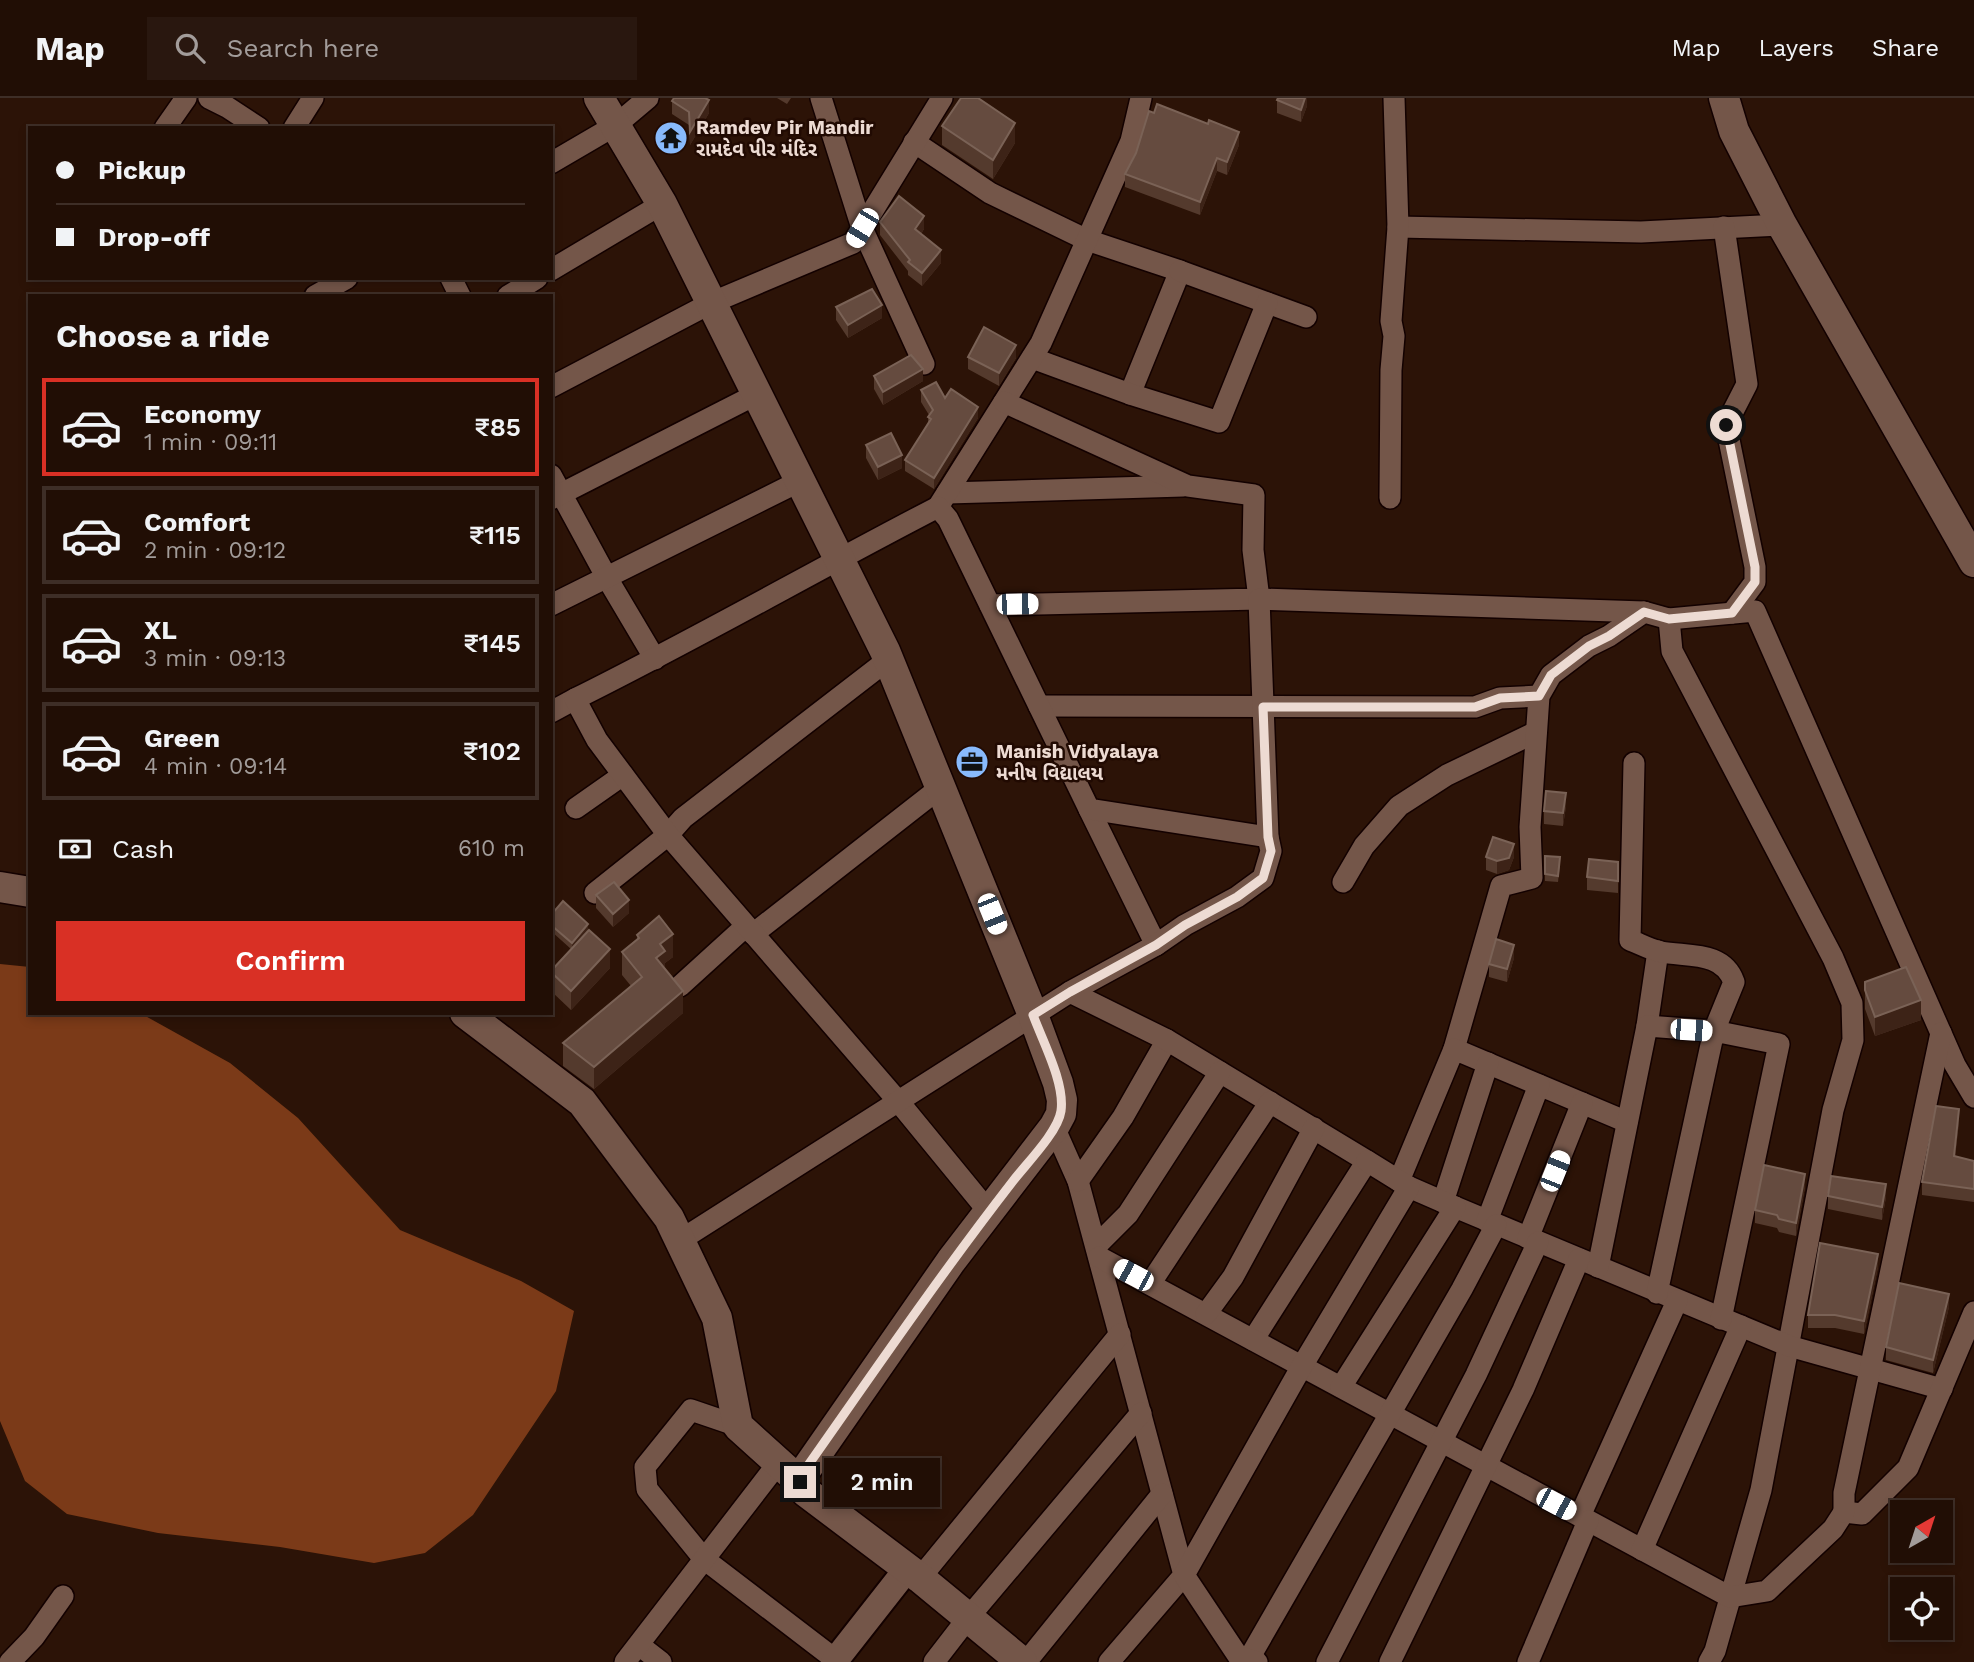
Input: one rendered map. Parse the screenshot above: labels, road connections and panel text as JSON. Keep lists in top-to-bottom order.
{
  "places": {
    "temple": ["Ramdev Pir Mandir રામદેવ પીર મંદિર"],
    "office": ["Manish Vidyalaya મનીષ વિદ્યાલય"]
  },
  "north": "top right",
  "page": {
    "header": "Map",
    "search": "Search here",
    "nav": ["Map", "Layers", "Share"],
    "banner": ["Pickup", "Drop-off"],
    "heading": "Choose a ride",
    "list": [
      {
        "name": "Economy",
        "note": "1 min · 09:11",
        "value": "₹85"
      },
      {
        "name": "Comfort",
        "note": "2 min · 09:12",
        "value": "₹115"
      },
      {
        "name": "XL",
        "note": "3 min · 09:13",
        "value": "₹145"
      },
      {
        "name": "Green",
        "note": "4 min · 09:14",
        "value": "₹102"
      }
    ],
    "pay": ["Cash", "610 m"],
    "buttons": "Confirm",
    "bubble": "2 min"
  }
}
